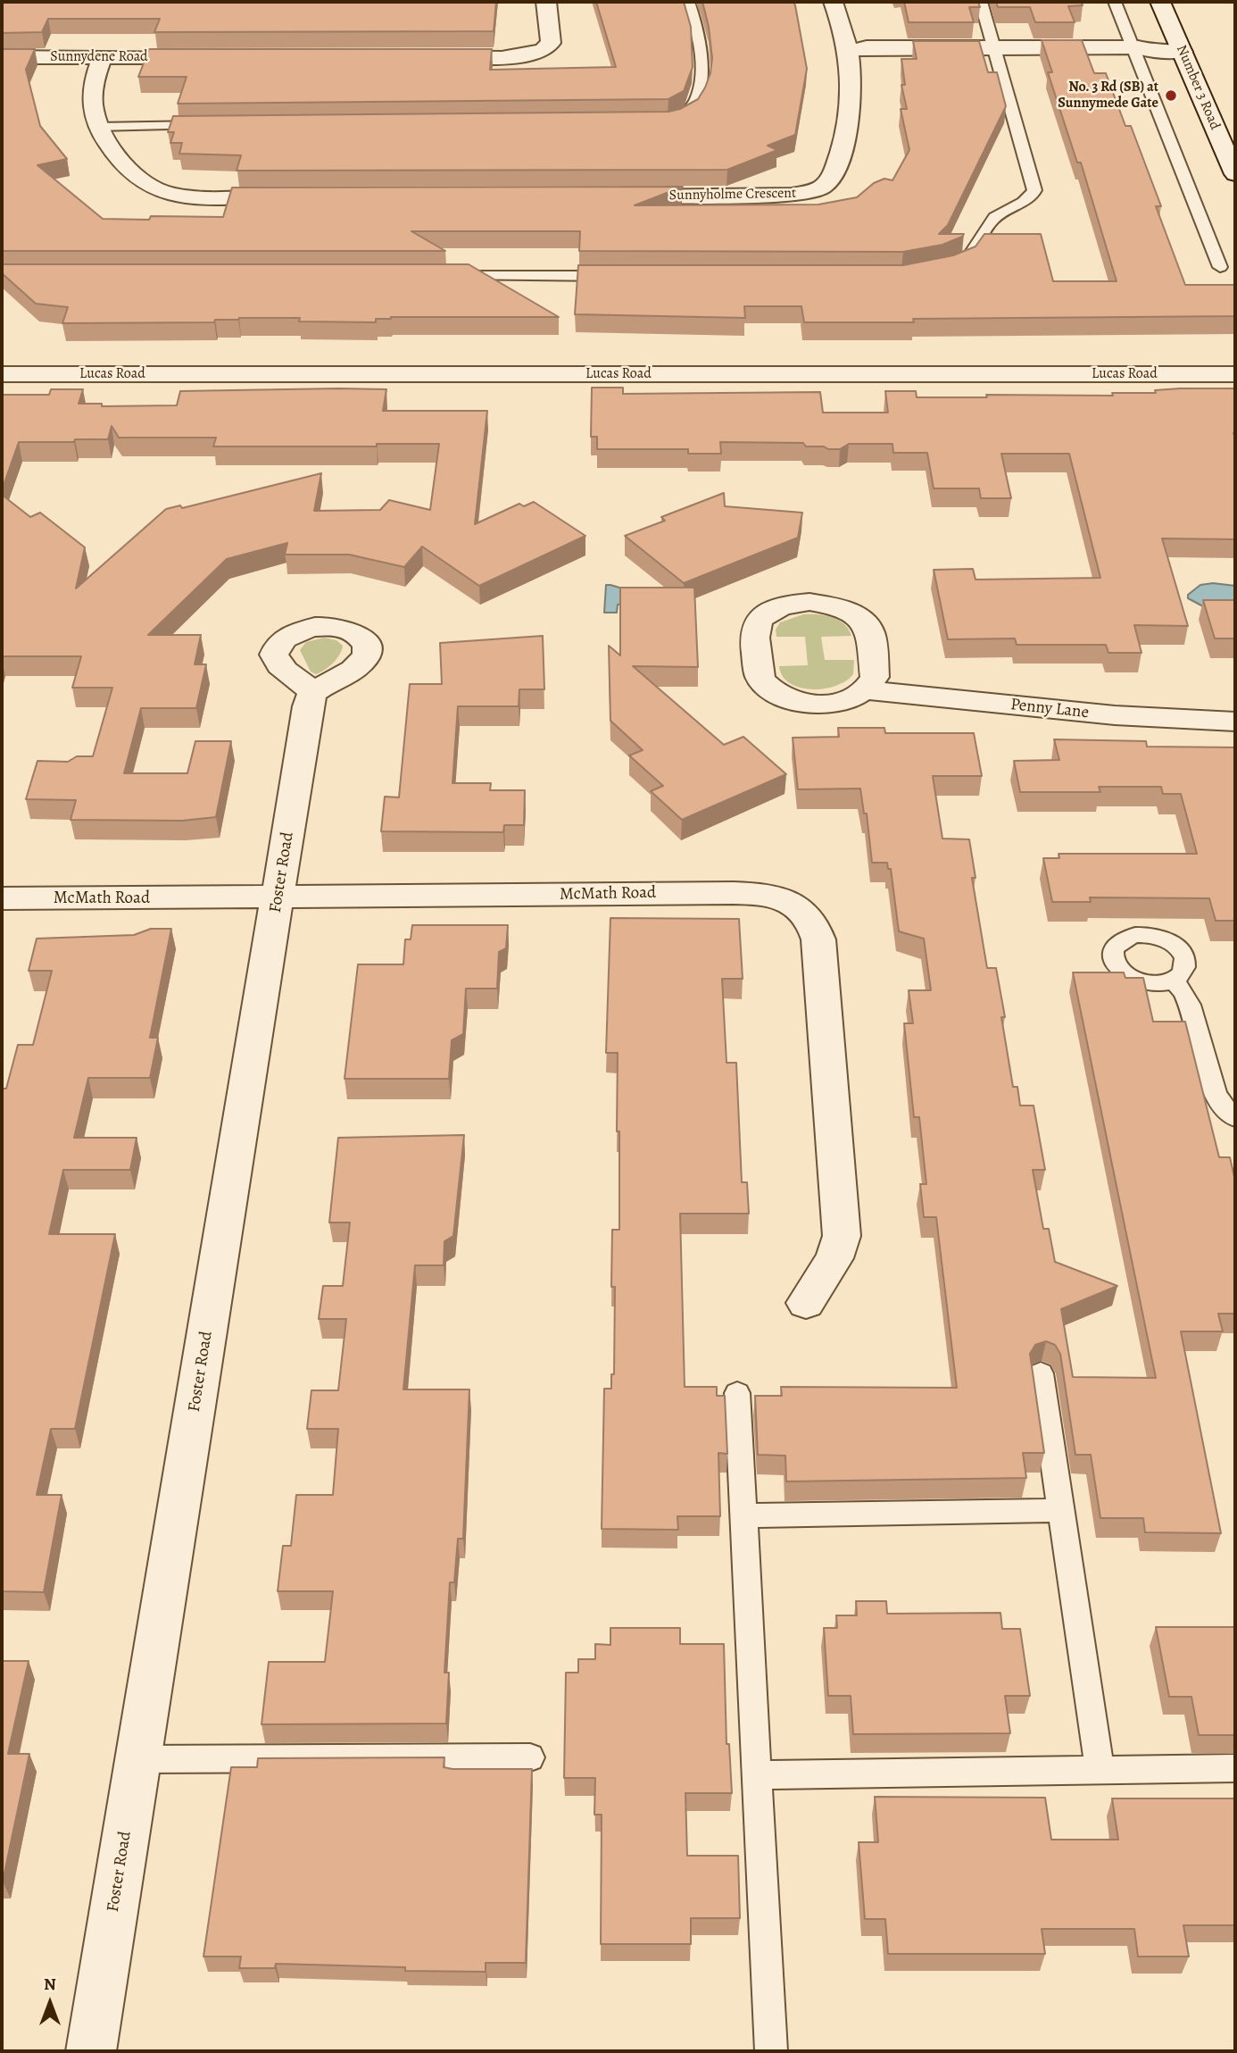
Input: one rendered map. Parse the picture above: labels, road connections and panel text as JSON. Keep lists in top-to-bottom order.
{
  "streets": {
    "street": [
      "Sunnydene Road",
      "Number 3 Road",
      "Sunnyholme Crescent",
      "Lucas Road",
      "Penny Lane",
      "Foster Road",
      "McMath Road"
    ]
  },
  "crossings": [
    ["Foster Road", "McMath Road"]
  ],
  "places": ["No. 3 Rd (SB) at Sunnymede Gate"],
  "north": "top"
}
